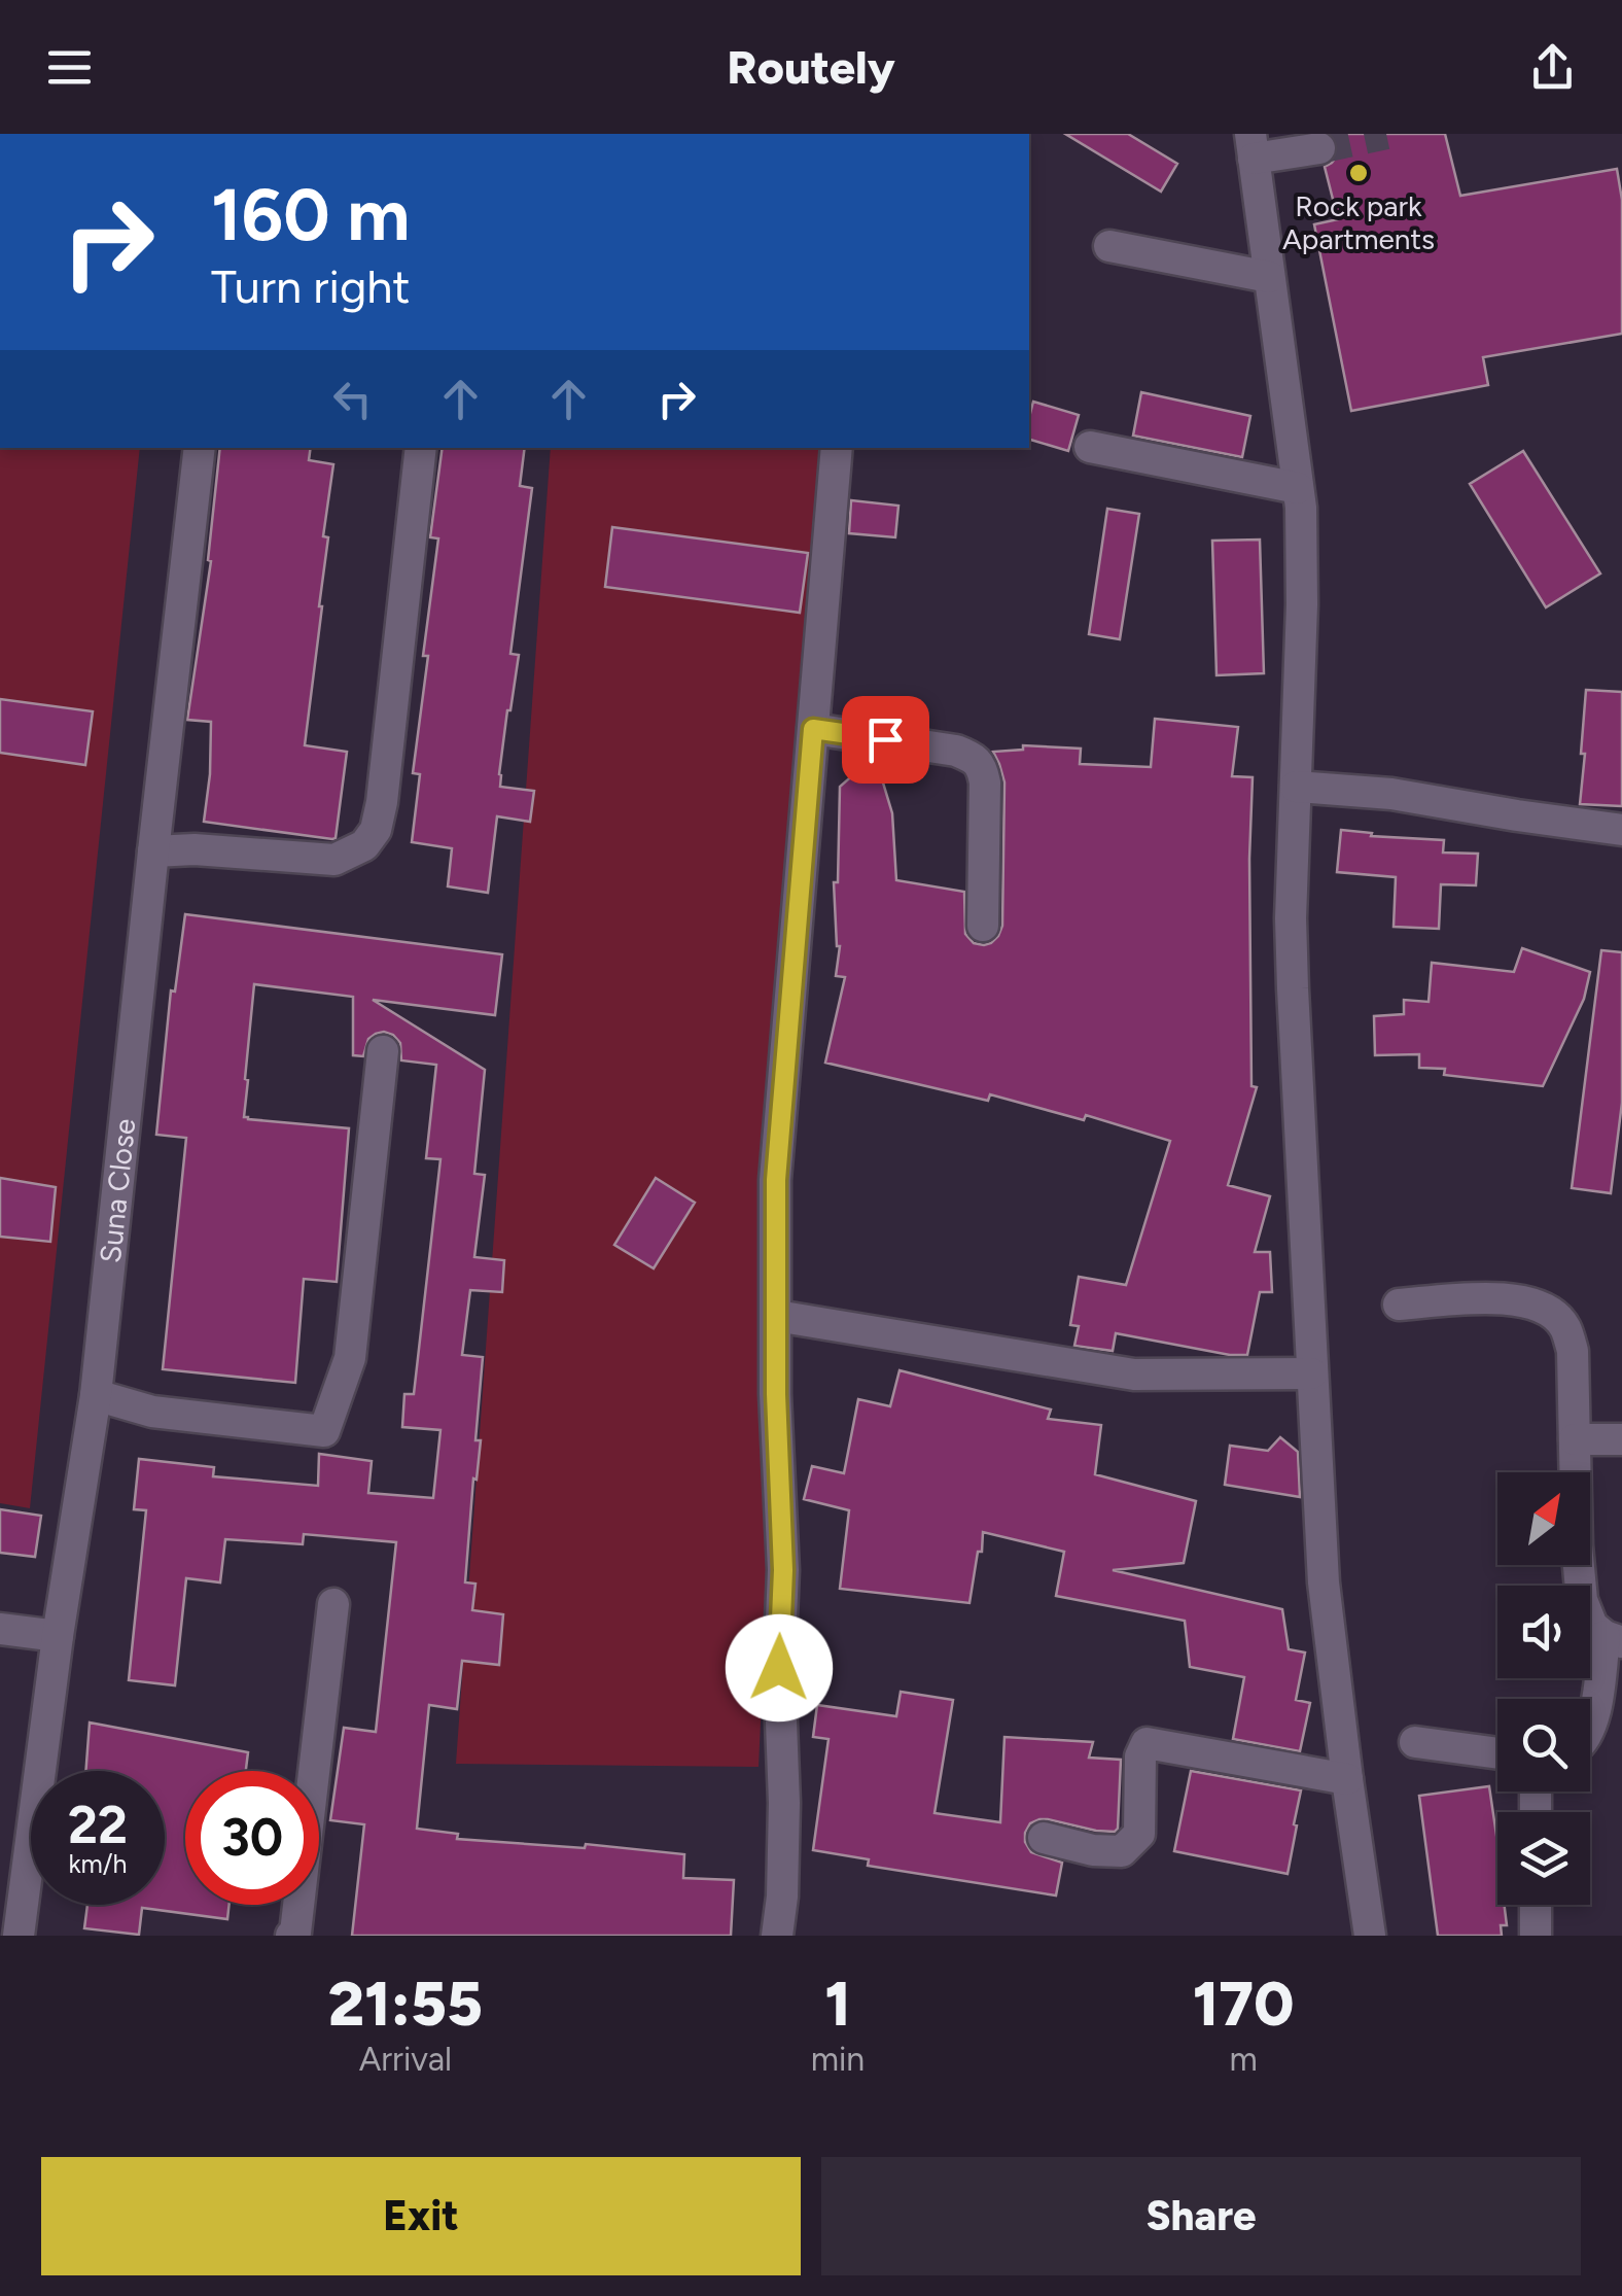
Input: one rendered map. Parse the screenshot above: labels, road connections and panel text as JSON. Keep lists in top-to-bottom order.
{
  "streets": {
    "street": ["Suna Close"]
  },
  "places": ["Rock park Apartments"],
  "north": "top right",
  "page": {
    "header": "Routely",
    "turn": ["160 m", "Turn right"],
    "speed": "22 km/h",
    "limit": "30",
    "eta": [
      "21:55",
      "Arrival",
      "1",
      "min",
      "170",
      "m"
    ],
    "buttons": ["Exit", "Share"]
  }
}
